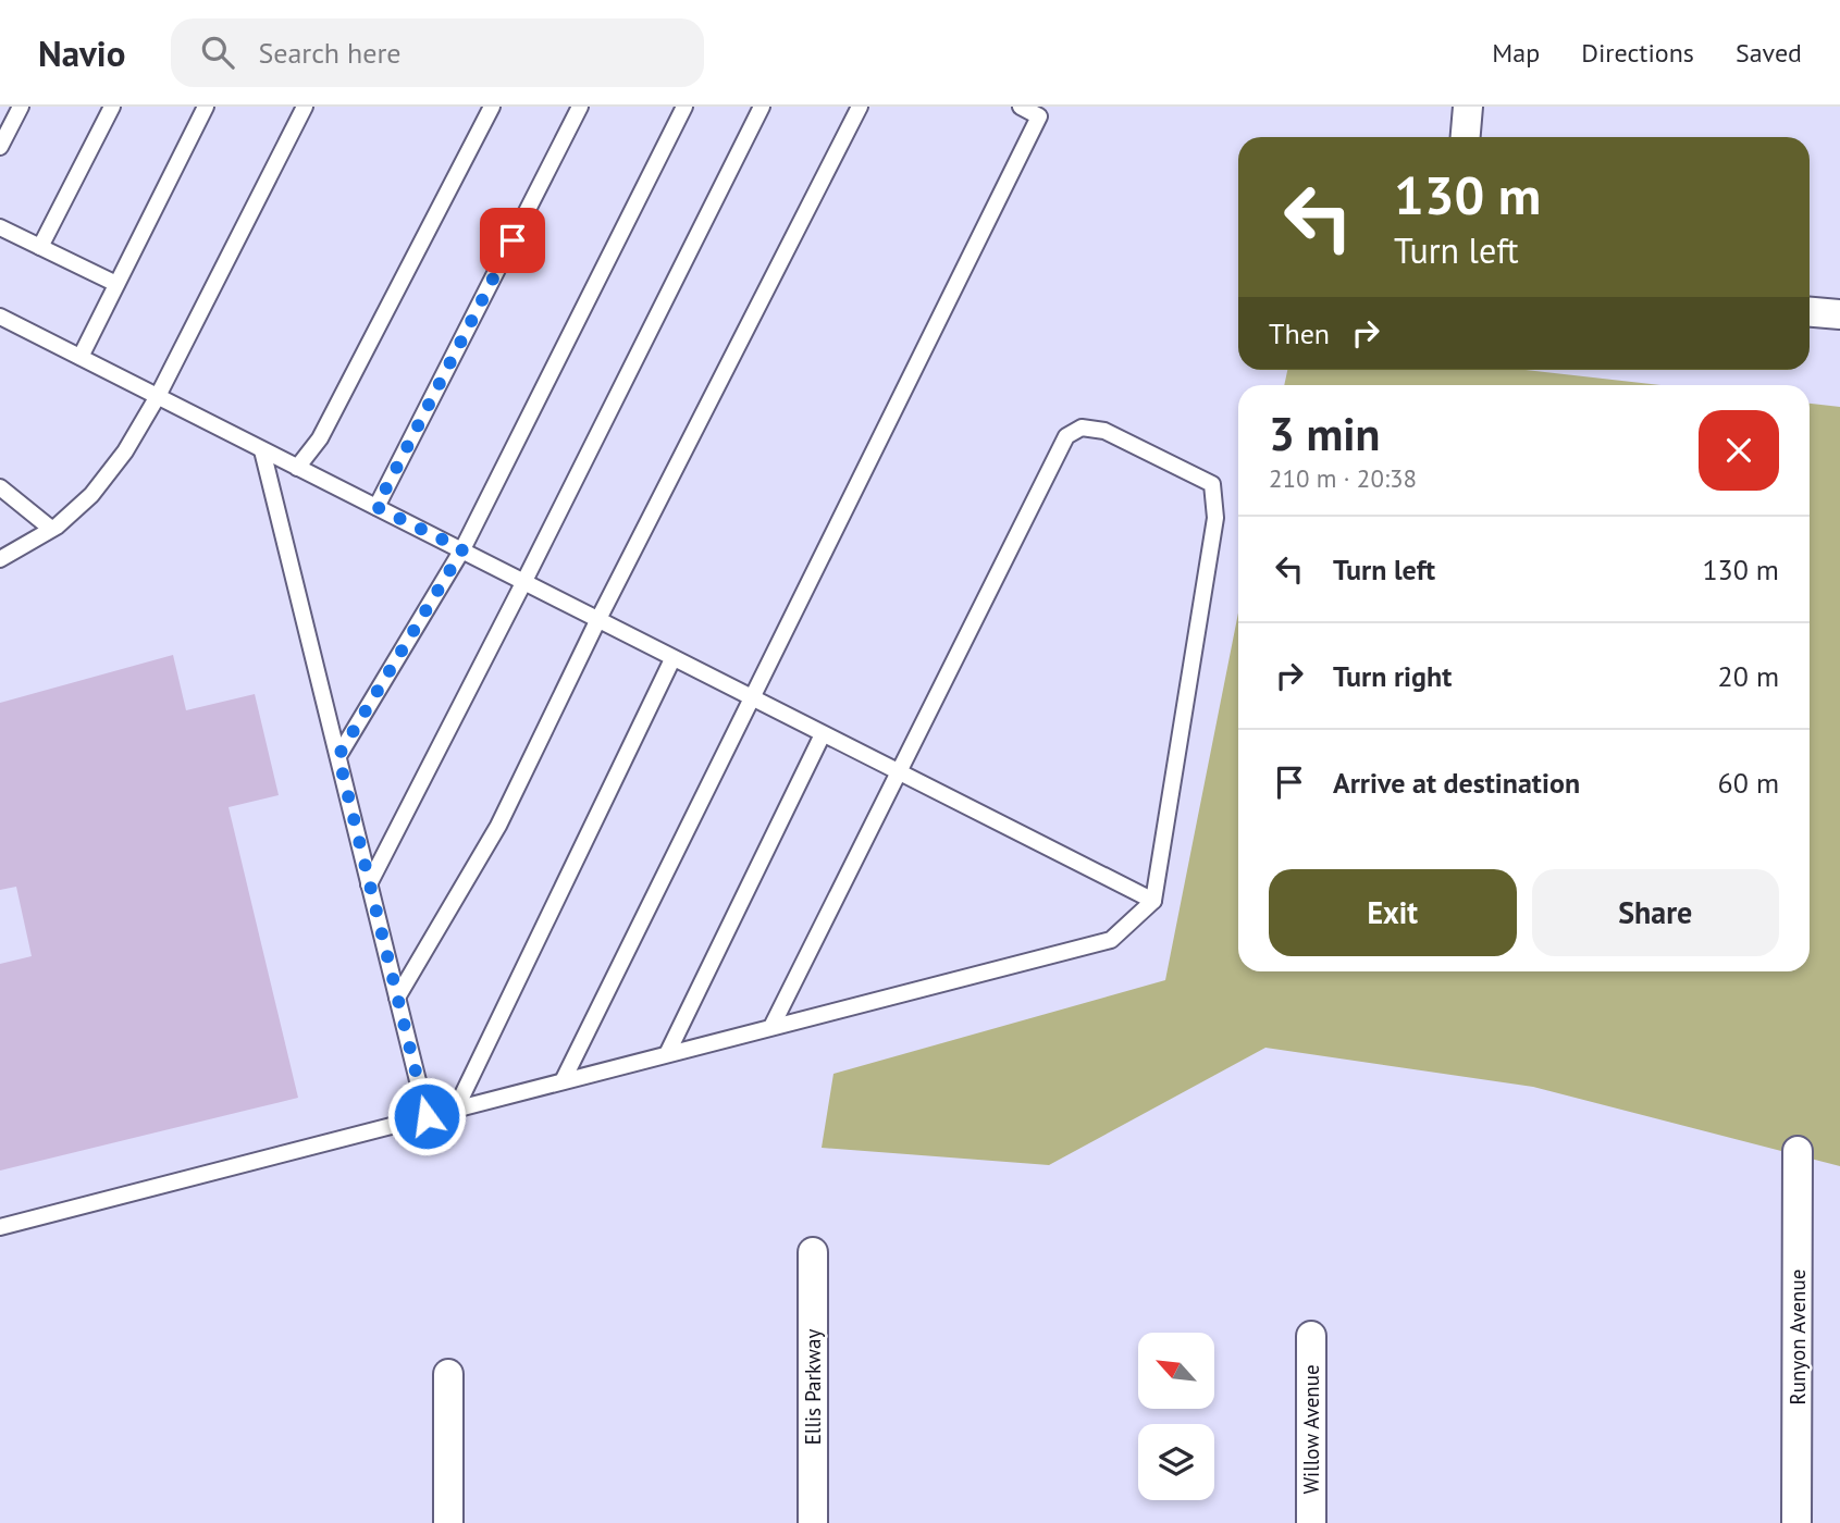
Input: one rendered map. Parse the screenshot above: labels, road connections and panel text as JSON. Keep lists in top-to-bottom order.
{
  "streets": {
    "street": ["Runyon Avenue", "Ellis Parkway", "Willow Avenue"]
  },
  "north": "top left",
  "page": {
    "header": "Navio",
    "search": "Search here",
    "nav": ["Map", "Directions", "Saved"],
    "turn": ["130 m", "Turn left"],
    "then": "Then",
    "heading": ["3 min", "210 m · 20:38"],
    "list": [
      {
        "name": "Turn left",
        "value": "130 m"
      },
      {
        "name": "Turn right",
        "value": "20 m"
      },
      {
        "name": "Arrive at destination",
        "value": "60 m"
      }
    ],
    "buttons": ["Exit", "Share"]
  }
}
